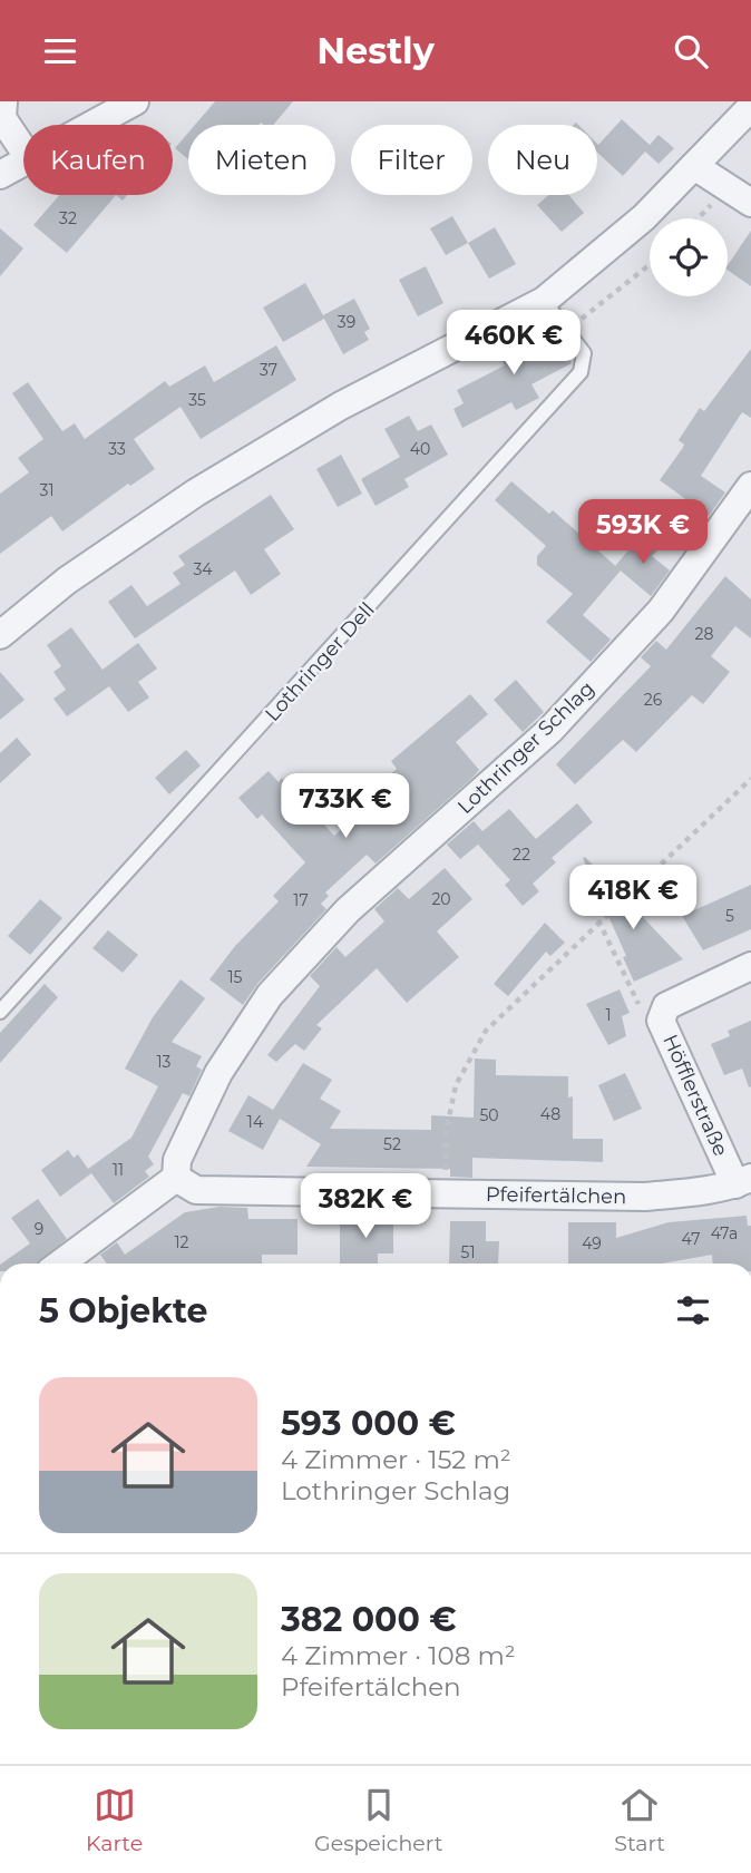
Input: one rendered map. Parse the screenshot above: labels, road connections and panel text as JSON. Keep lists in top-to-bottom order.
{
  "streets": {
    "street": ["Lothringer Schlag", "Höfflerstraße", "Pfeifertälchen"],
    "lane": ["Lothringer Dell"]
  },
  "crossings": [
    ["Lothringer Schlag", "Pfeifertälchen"],
    ["Höfflerstraße", "Pfeifertälchen"]
  ],
  "house_numbers": [
    "32",
    "39",
    "37",
    "35",
    "33",
    "40",
    "31",
    "34",
    "28",
    "26",
    "22",
    "20",
    "17",
    "5",
    "15",
    "1",
    "13",
    "48",
    "50",
    "14",
    "52",
    "11",
    "9",
    "47a",
    "47",
    "12",
    "49",
    "51"
  ],
  "page": {
    "header": "Nestly",
    "chip": [
      "Kaufen",
      "Mieten",
      "Filter",
      "Neu"
    ],
    "price": [
      "460K €",
      "593K €",
      "733K €",
      "418K €",
      "382K €"
    ],
    "heading": "5 Objekte",
    "list": [
      {
        "name": "593 000 €",
        "note": "4 Zimmer · 152 m² · Lothringer Schlag"
      },
      {
        "name": "382 000 €",
        "note": "4 Zimmer · 108 m² · Pfeifertälchen"
      }
    ],
    "tabs": ["Karte", "Gespeichert", "Start"]
  }
}
